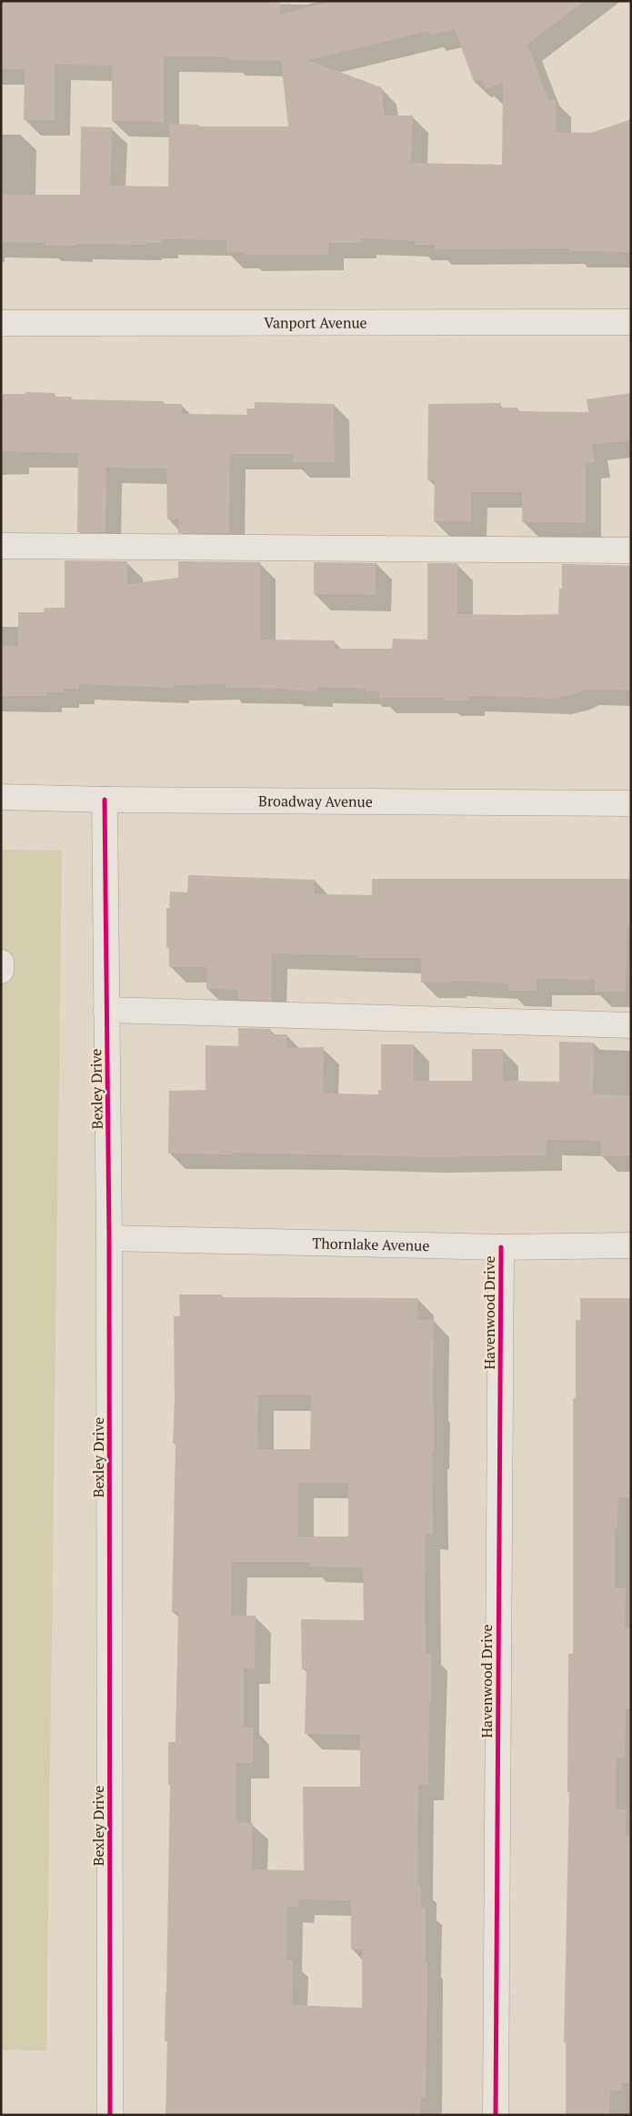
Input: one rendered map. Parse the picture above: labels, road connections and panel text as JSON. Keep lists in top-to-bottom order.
{
  "streets": {
    "street": [
      "Vanport Avenue",
      "Broadway Avenue",
      "Bexley Drive",
      "Thornlake Avenue",
      "Havenwood Drive"
    ]
  },
  "crossings": [
    ["Broadway Avenue", "Bexley Drive"],
    ["Bexley Drive", "Thornlake Avenue"],
    ["Thornlake Avenue", "Havenwood Drive"]
  ]
}
